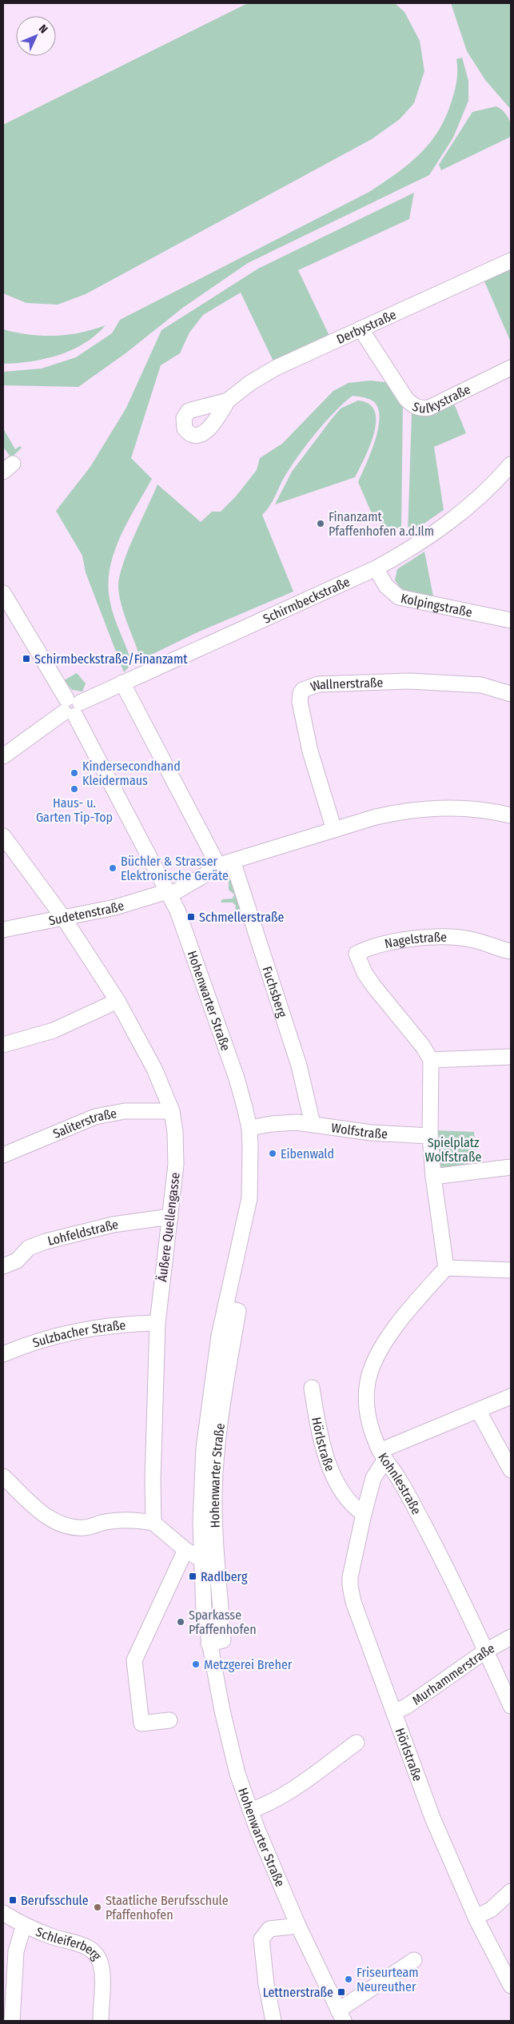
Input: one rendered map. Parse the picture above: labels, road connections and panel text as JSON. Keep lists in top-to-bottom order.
{
  "streets": {
    "street": [
      "Derbystraße",
      "Sulkystraße",
      "Schirmbeckstraße",
      "Kolpingstraße",
      "Wallnerstraße",
      "Sudetenstraße",
      "Nagelstraße",
      "Fuchsberg",
      "Hohenwarter Straße",
      "Saliterstraße",
      "Wolfstraße",
      "Äußere Quellengasse",
      "Lohfeldstraße",
      "Sulzbacher Straße",
      "Hörlstraße",
      "Kohnlestraße",
      "Murhammerstraße",
      "Schleiferberg"
    ]
  },
  "crossings": [
    ["Derbystraße", "Sulkystraße"],
    ["Schirmbeckstraße", "Kolpingstraße"],
    ["Schirmbeckstraße", "Hohenwarter Straße"],
    ["Sudetenstraße", "Hohenwarter Straße"],
    ["Sudetenstraße", "Äußere Quellengasse"],
    ["Fuchsberg", "Wolfstraße"],
    ["Hohenwarter Straße", "Wolfstraße"],
    ["Saliterstraße", "Äußere Quellengasse"],
    ["Äußere Quellengasse", "Lohfeldstraße"],
    ["Äußere Quellengasse", "Sulzbacher Straße"],
    ["Hörlstraße", "Kohnlestraße"],
    ["Hörlstraße", "Murhammerstraße"],
    ["Kohnlestraße", "Murhammerstraße"]
  ],
  "parks": ["Spielplatz Wolfstraße"],
  "places": {
    "other": [
      "Finanzamt Pfaffenhofen a.d.Ilm",
      "Kindersecondhand Kleidermaus",
      "Haus- u. Garten Tip-Top",
      "Büchler & Strasser Elektronische Geräte",
      "Eibenwald",
      "Sparkasse Pfaffenhofen",
      "Metzgerei Breher",
      "Staatliche Berufsschule Pfaffenhofen",
      "Friseurteam Neureuther"
    ],
    "transit": [
      "Schirmbeckstraße/Finanzamt",
      "Schmellerstraße",
      "Radlberg",
      "Berufsschule",
      "Lettnerstraße"
    ]
  },
  "north": "top right"
}
